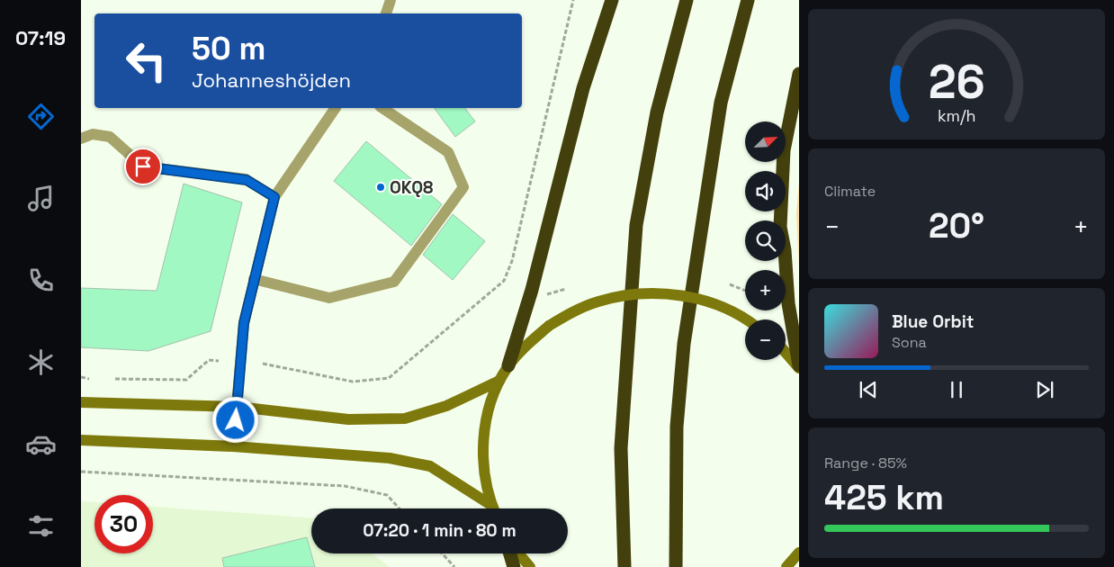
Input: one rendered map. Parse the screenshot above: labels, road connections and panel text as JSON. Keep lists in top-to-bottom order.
{
  "places": ["OKQ8"],
  "north": "top right",
  "page": {
    "tabs": "07:19",
    "turn": ["50 m", "Johanneshöjden"],
    "map_buttons": ["+", "−"],
    "tile": [
      "Climate",
      ["Range · 85%", "425 km"]
    ],
    "heat": ["−", "20°", "+"],
    "song": ["Blue Orbit", "Sona"],
    "limit": "30",
    "trip": "07:20 · 1 min · 80 m",
    "gauge": ["26", "km/h"]
  }
}
